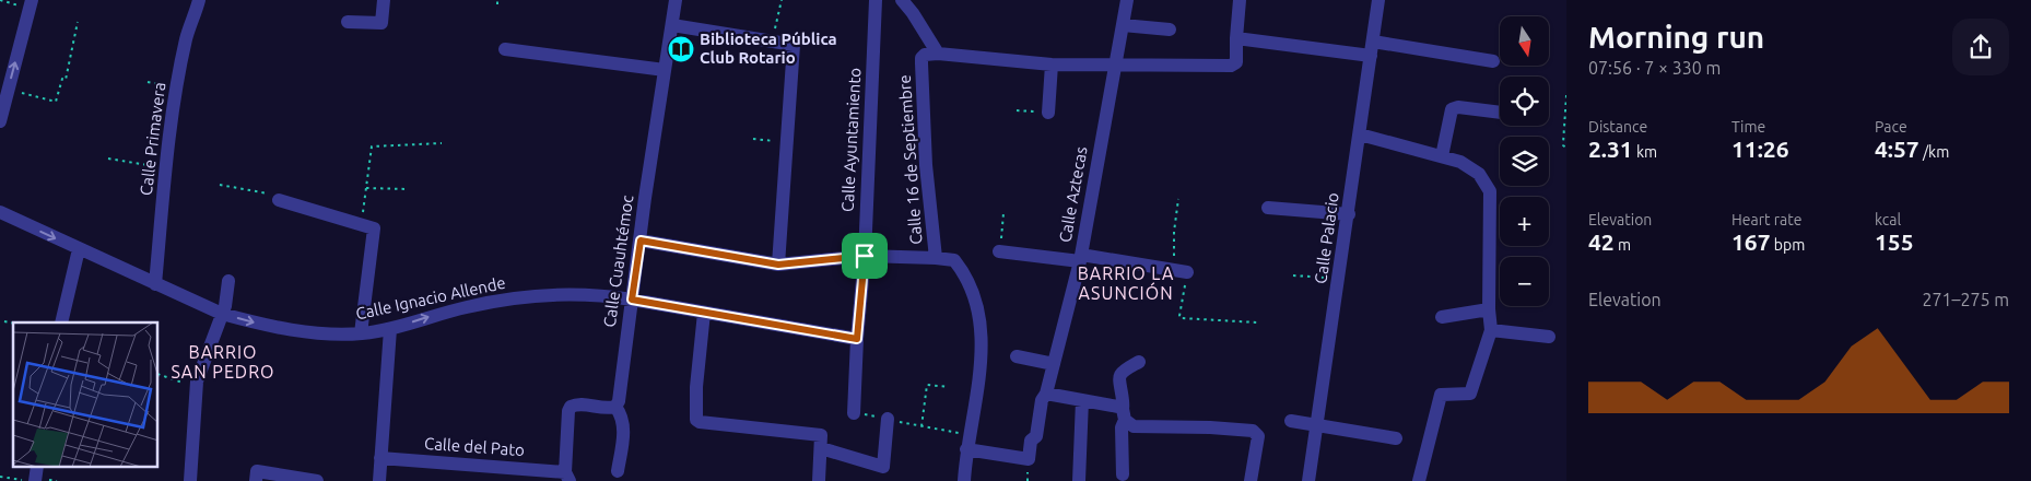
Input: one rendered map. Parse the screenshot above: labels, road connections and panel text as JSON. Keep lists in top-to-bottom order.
{
  "streets": {
    "street": [
      "Calle Primavera",
      "Calle Ayuntamiento",
      "Calle 16 de Septiembre",
      "Calle Aztecas",
      "Calle Palacio",
      "Calle Cuauhtémoc",
      "Calle Ignacio Allende",
      "Calle del Pato"
    ]
  },
  "crossings": [
    ["Calle Primavera", "Calle Ignacio Allende"],
    ["Calle Ayuntamiento", "Calle Ignacio Allende"],
    ["Calle 16 de Septiembre", "Calle Aztecas"],
    ["Calle Cuauhtémoc", "Calle Ignacio Allende"]
  ],
  "one_way": ["Calle Ignacio Allende"],
  "districts": ["BARRIO LA ASUNCIÓN", "BARRIO SAN PEDRO"],
  "places": {
    "library": ["Biblioteca Pública Club Rotario"]
  },
  "north": "bottom",
  "page": {
    "heading": ["Morning run", "07:56 · 7 × 330 m"],
    "map_buttons": ["+", "−"],
    "stats": [
      ["Distance", "2.31 km"],
      ["Time", "11:26"],
      ["Pace", "4:57 /km"],
      ["Elevation", "42 m"],
      ["Heart rate", "167 bpm"],
      ["kcal", "155"]
    ],
    "chart": ["Elevation", "271–275 m"]
  }
}
